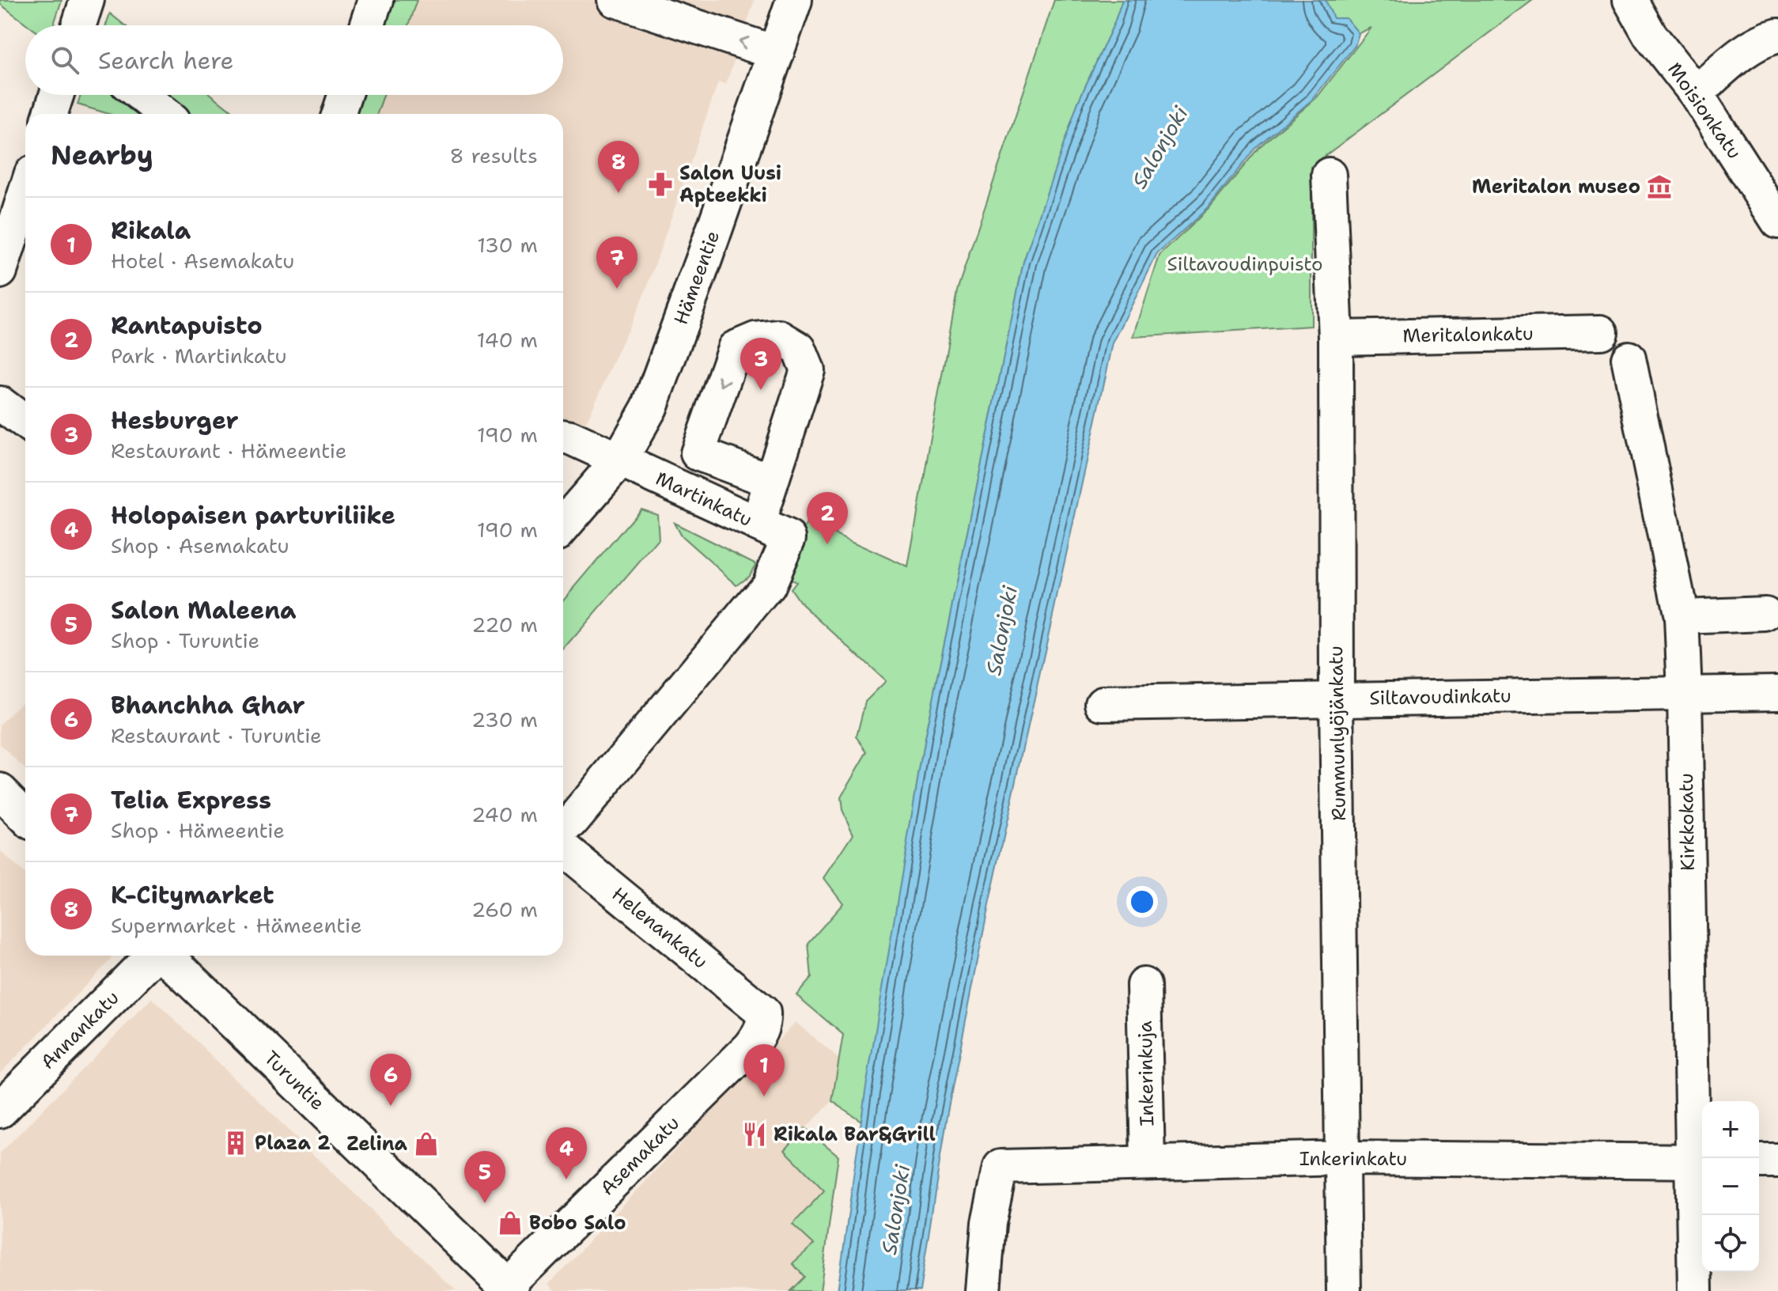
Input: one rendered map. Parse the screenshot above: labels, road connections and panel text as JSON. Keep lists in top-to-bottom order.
{
  "streets": {
    "main road": ["Hämeentie", "Annankatu", "Turuntie"],
    "street": [
      "Moisionkatu",
      "Meritalonkatu",
      "Martinkatu",
      "Siltavoudinkatu",
      "Rummunlyöjänkatu",
      "Kirkkokatu",
      "Helenankatu",
      "Inkerinkuja",
      "Asemakatu",
      "Inkerinkatu"
    ]
  },
  "crossings": [
    ["Hämeentie", "Martinkatu"],
    ["Meritalonkatu", "Rummunlyöjänkatu"],
    ["Siltavoudinkatu", "Rummunlyöjänkatu"],
    ["Siltavoudinkatu", "Kirkkokatu"],
    ["Rummunlyöjänkatu", "Inkerinkatu"],
    ["Kirkkokatu", "Inkerinkatu"],
    ["Helenankatu", "Asemakatu"],
    ["Inkerinkuja", "Inkerinkatu"],
    ["Turuntie", "Asemakatu"]
  ],
  "water": ["Salonjoki"],
  "parks": ["Siltavoudinpuisto"],
  "places": {
    "pharmacy": ["Salon Uusi Apteekki"],
    "museum": ["Meritalon museo"],
    "restaurant": ["Rikala Bar&Grill"],
    "building": ["Plaza 2"],
    "shop": ["Zelina", "Bobo Salo"]
  },
  "page": {
    "search": "Search here",
    "heading": ["Nearby", "8 results"],
    "pins": [
      "8",
      "7",
      "3",
      "2",
      "1",
      "6",
      "4",
      "5"
    ],
    "list": [
      {
        "mark": "1",
        "name": "Rikala",
        "note": "Hotel · Asemakatu",
        "value": "130 m"
      },
      {
        "mark": "2",
        "name": "Rantapuisto",
        "note": "Park · Martinkatu",
        "value": "140 m"
      },
      {
        "mark": "3",
        "name": "Hesburger",
        "note": "Restaurant · Hämeentie",
        "value": "190 m"
      },
      {
        "mark": "4",
        "name": "Holopaisen parturiliike",
        "note": "Shop · Asemakatu",
        "value": "190 m"
      },
      {
        "mark": "5",
        "name": "Salon Maleena",
        "note": "Shop · Turuntie",
        "value": "220 m"
      },
      {
        "mark": "6",
        "name": "Bhanchha Ghar",
        "note": "Restaurant · Turuntie",
        "value": "230 m"
      },
      {
        "mark": "7",
        "name": "Telia Express",
        "note": "Shop · Hämeentie",
        "value": "240 m"
      },
      {
        "mark": "8",
        "name": "K-Citymarket",
        "note": "Supermarket · Hämeentie",
        "value": "260 m"
      }
    ],
    "map_buttons": ["+", "−"]
  }
}
